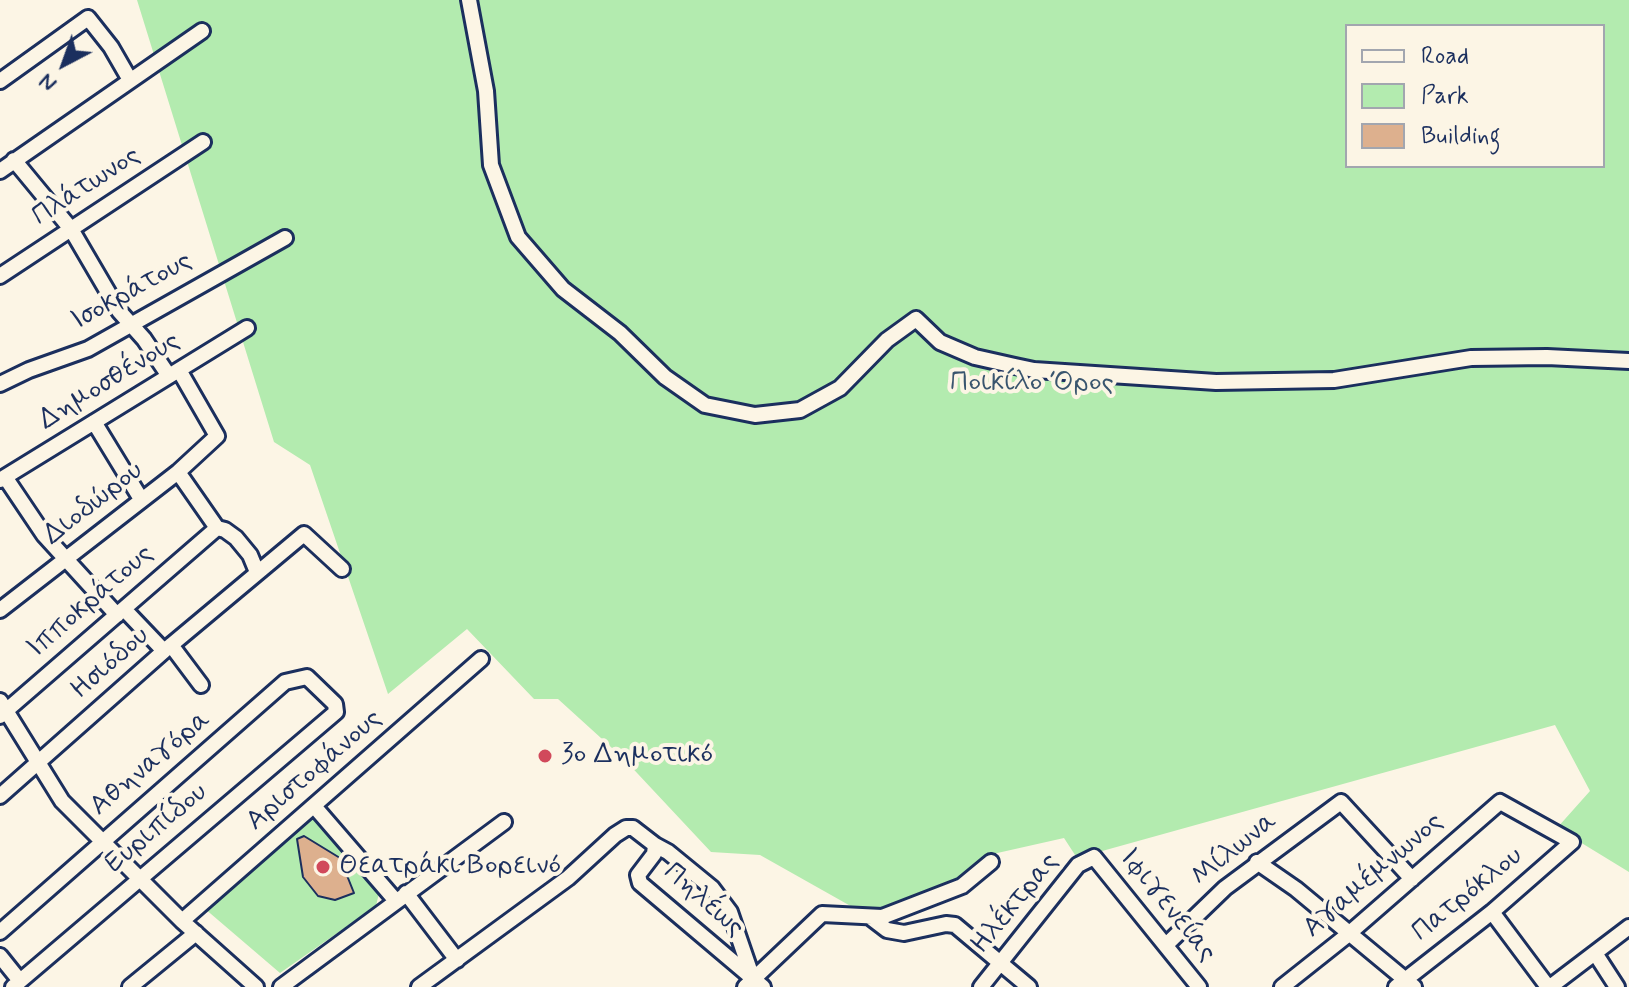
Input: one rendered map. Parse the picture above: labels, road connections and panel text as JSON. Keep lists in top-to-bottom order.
{
  "streets": {
    "street": [
      "Πλάτωνος",
      "Ισοκράτους",
      "Δημοσθένους",
      "Διοδώρου",
      "Ιπποκράτους",
      "Ησιόδου",
      "Αθηναγόρα",
      "Αριστοφάνους",
      "Ευριπίδου",
      "Μίλωνα",
      "Αγαμέμνωνος",
      "Πατρόκλου",
      "Πηλέως",
      "Ηλέκτρας",
      "Ιφιγενείας"
    ]
  },
  "crossings": [
    ["Δημοσθένους", "Διοδώρου"],
    ["Αθηναγόρα", "Ευριπίδου"],
    ["Μίλωνα", "Αγαμέμνωνος"],
    ["Μίλωνα", "Ιφιγενείας"],
    ["Αγαμέμνωνος", "Πατρόκλου"],
    ["Ηλέκτρας", "Ιφιγενείας"]
  ],
  "parks": ["Ποικίλο Όρος"],
  "places": ["3ο Δημοτικό", "Θεατράκι Βορεινό"],
  "legend": ["Road", "Park", "Building"],
  "north": "bottom left"
}
